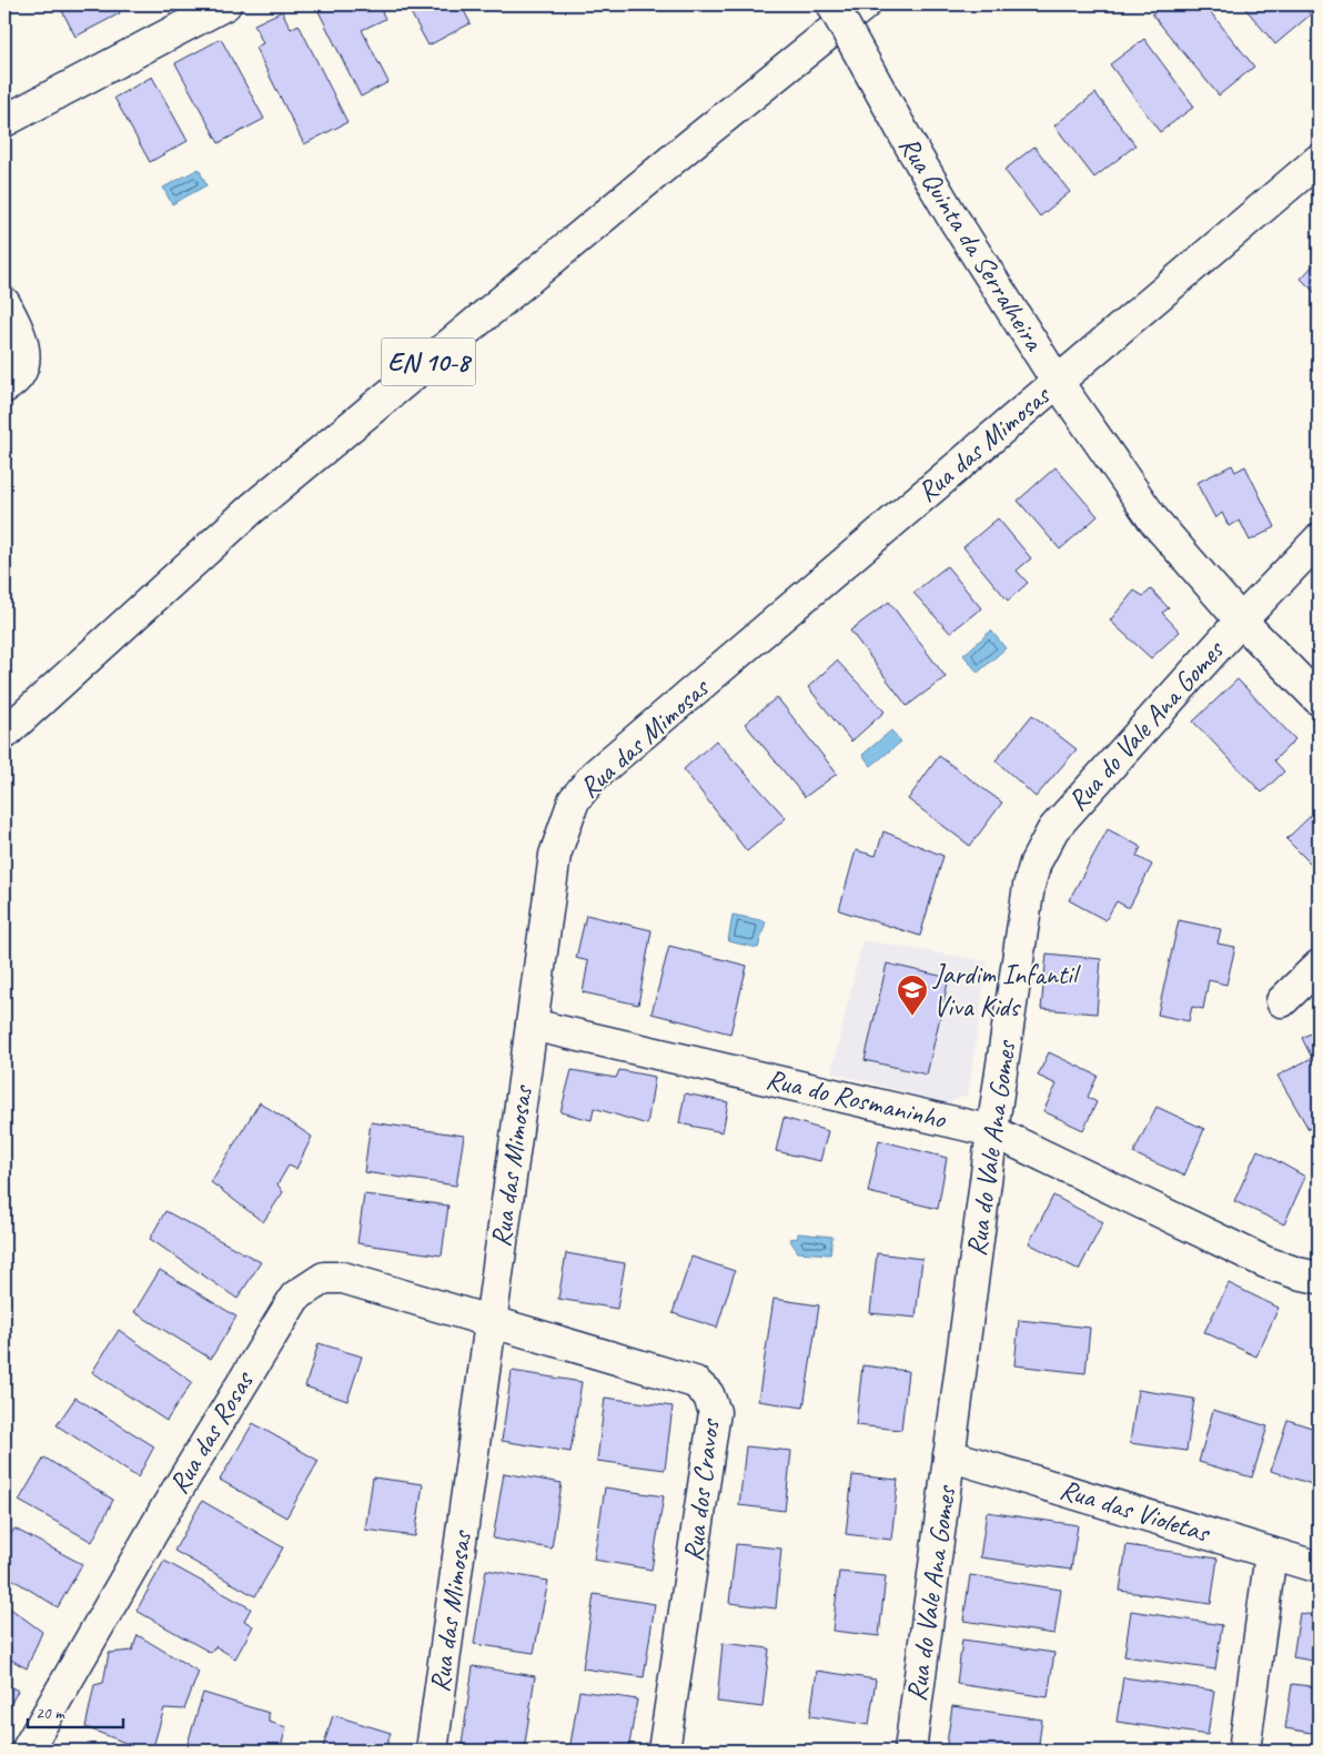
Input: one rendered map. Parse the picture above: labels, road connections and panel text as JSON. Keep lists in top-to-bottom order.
{
  "streets": {
    "main road": [
      "Rua Quinta da Serralheira",
      "EN 10-8",
      "Rua das Mimosas",
      "Rua do Vale Ana Gomes",
      "Rua do Rosmaninho",
      "Rua das Rosas",
      "Rua dos Cravos",
      "Rua das Violetas"
    ]
  },
  "crossings": [
    ["Rua Quinta da Serralheira", "Rua das Mimosas"],
    ["Rua Quinta da Serralheira", "Rua do Vale Ana Gomes"],
    ["Rua das Mimosas", "Rua do Rosmaninho"],
    ["Rua das Mimosas", "Rua das Rosas"],
    ["Rua das Mimosas", "Rua dos Cravos"],
    ["Rua do Vale Ana Gomes", "Rua do Rosmaninho"],
    ["Rua do Vale Ana Gomes", "Rua das Violetas"],
    ["Rua das Rosas", "Rua dos Cravos"]
  ],
  "places": {
    "school or university": ["Jardim Infantil Viva Kids"]
  },
  "scale_bar": "20 m"
}
